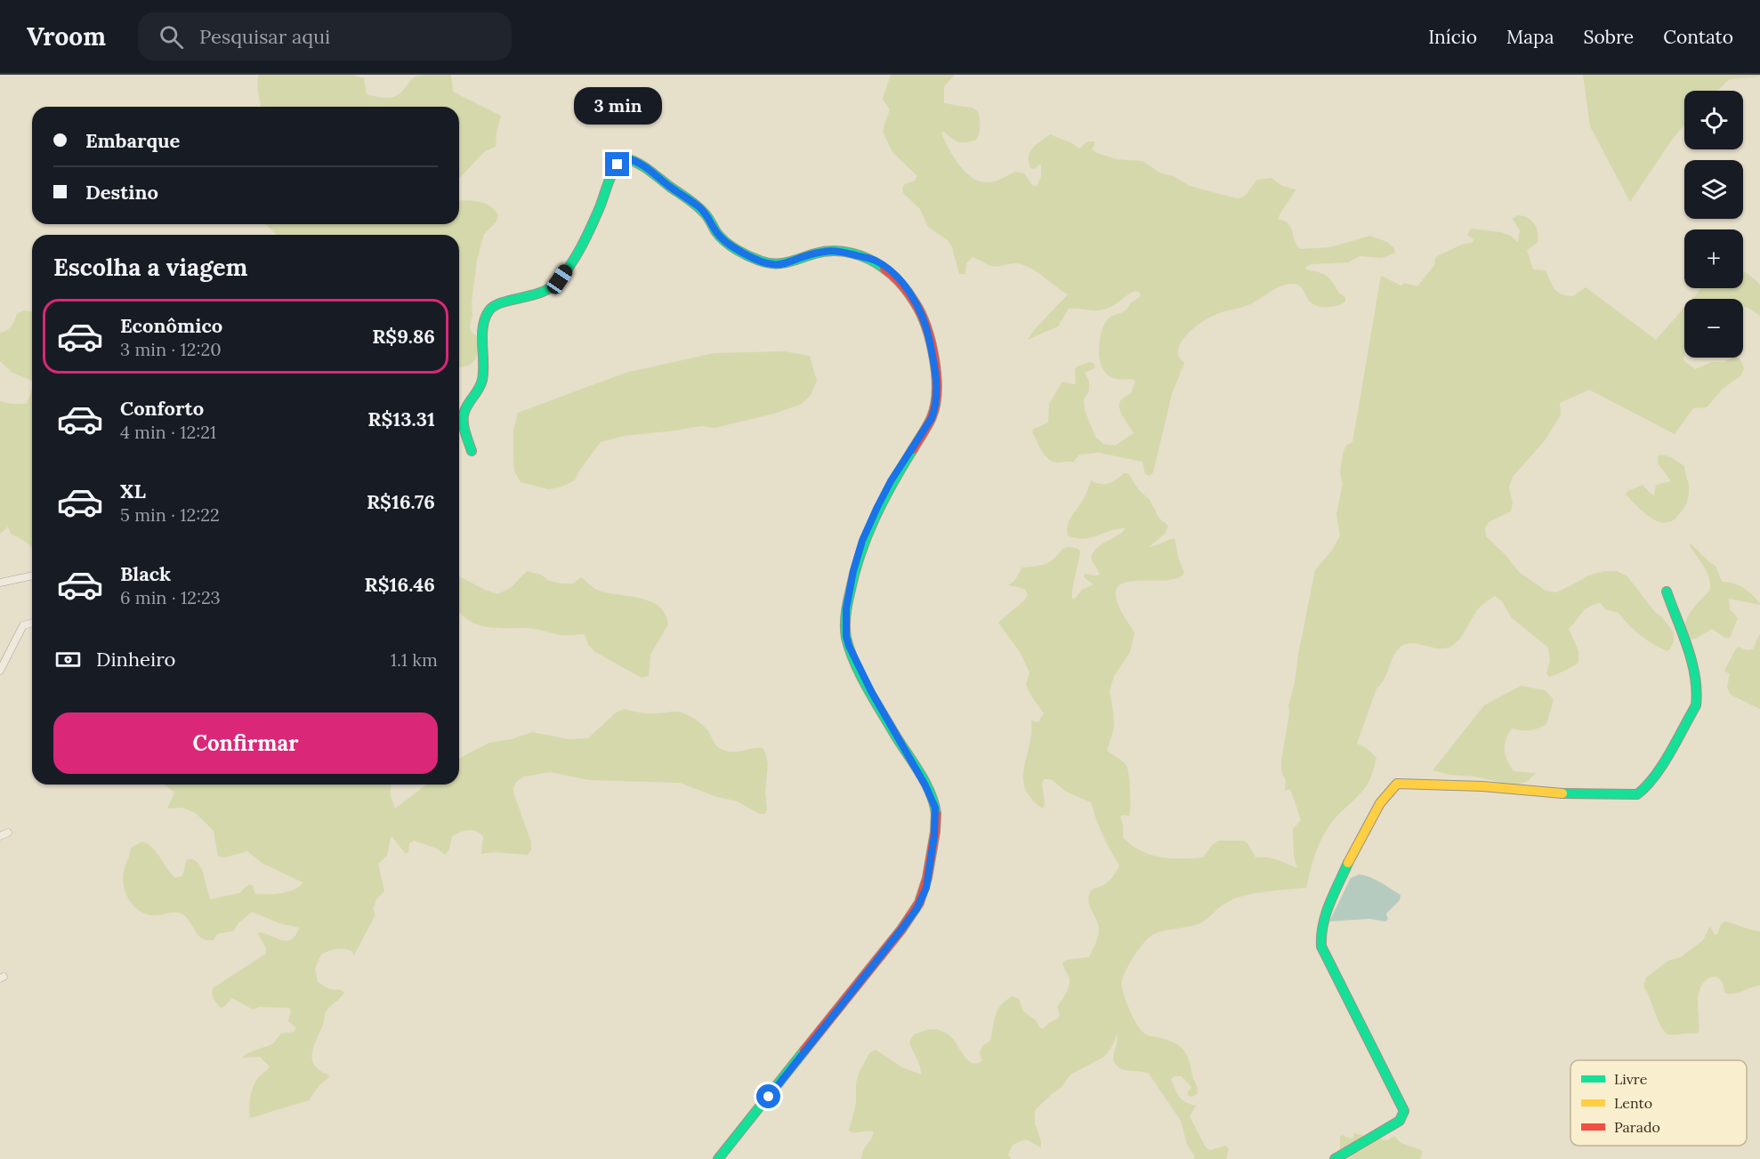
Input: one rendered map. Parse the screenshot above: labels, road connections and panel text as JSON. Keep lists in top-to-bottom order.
{
  "legend": ["Livre", "Lento", "Parado"],
  "page": {
    "header": "Vroom",
    "search": "Pesquisar aqui",
    "nav": [
      "Início",
      "Mapa",
      "Sobre",
      "Contato"
    ],
    "bubble": "3 min",
    "map_buttons": ["+", "−"],
    "banner": ["Embarque", "Destino"],
    "heading": "Escolha a viagem",
    "list": [
      {
        "name": "Econômico",
        "note": "3 min · 12:20",
        "value": "R$9.86"
      },
      {
        "name": "Conforto",
        "note": "4 min · 12:21",
        "value": "R$13.31"
      },
      {
        "name": "XL",
        "note": "5 min · 12:22",
        "value": "R$16.76"
      },
      {
        "name": "Black",
        "note": "6 min · 12:23",
        "value": "R$16.46"
      }
    ],
    "pay": ["Dinheiro", "1.1 km"],
    "buttons": "Confirmar"
  }
}
